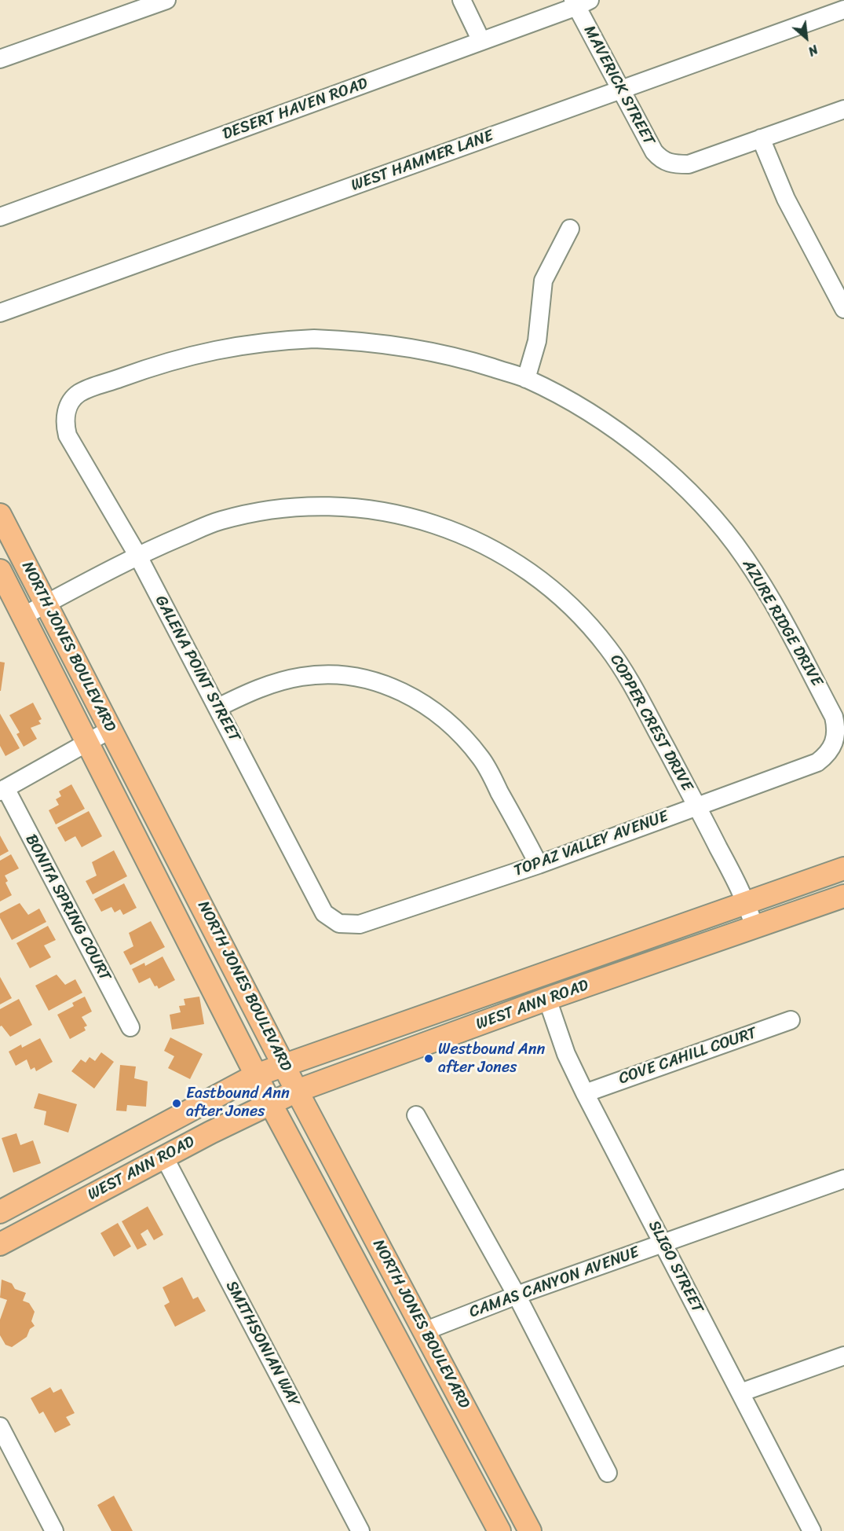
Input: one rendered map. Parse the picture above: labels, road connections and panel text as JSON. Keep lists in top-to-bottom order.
{
  "streets": {
    "main road": ["NORTH JONES BOULEVARD", "WEST ANN ROAD"],
    "street": [
      "MAVERICK STREET",
      "DESERT HAVEN ROAD",
      "WEST HAMMER LANE",
      "AZURE RIDGE DRIVE",
      "GALENA POINT STREET",
      "COPPER CREST DRIVE",
      "TOPAZ VALLEY AVENUE",
      "BONITA SPRING COURT",
      "COVE CAHILL COURT",
      "SLIGO STREET",
      "CAMAS CANYON AVENUE",
      "SMITHSONIAN WAY"
    ]
  },
  "crossings": [
    ["MAVERICK STREET", "DESERT HAVEN ROAD"],
    ["MAVERICK STREET", "WEST HAMMER LANE"],
    ["AZURE RIDGE DRIVE", "GALENA POINT STREET"],
    ["AZURE RIDGE DRIVE", "TOPAZ VALLEY AVENUE"],
    ["NORTH JONES BOULEVARD", "COPPER CREST DRIVE"],
    ["NORTH JONES BOULEVARD", "WEST ANN ROAD"],
    ["NORTH JONES BOULEVARD", "CAMAS CANYON AVENUE"],
    ["GALENA POINT STREET", "COPPER CREST DRIVE"],
    ["GALENA POINT STREET", "TOPAZ VALLEY AVENUE"],
    ["COPPER CREST DRIVE", "TOPAZ VALLEY AVENUE"],
    ["COPPER CREST DRIVE", "WEST ANN ROAD"],
    ["WEST ANN ROAD", "SLIGO STREET"],
    ["WEST ANN ROAD", "SMITHSONIAN WAY"],
    ["COVE CAHILL COURT", "SLIGO STREET"],
    ["SLIGO STREET", "CAMAS CANYON AVENUE"]
  ],
  "places": ["Westbound Ann after Jones", "Eastbound Ann after Jones"],
  "north": "bottom right"
}
